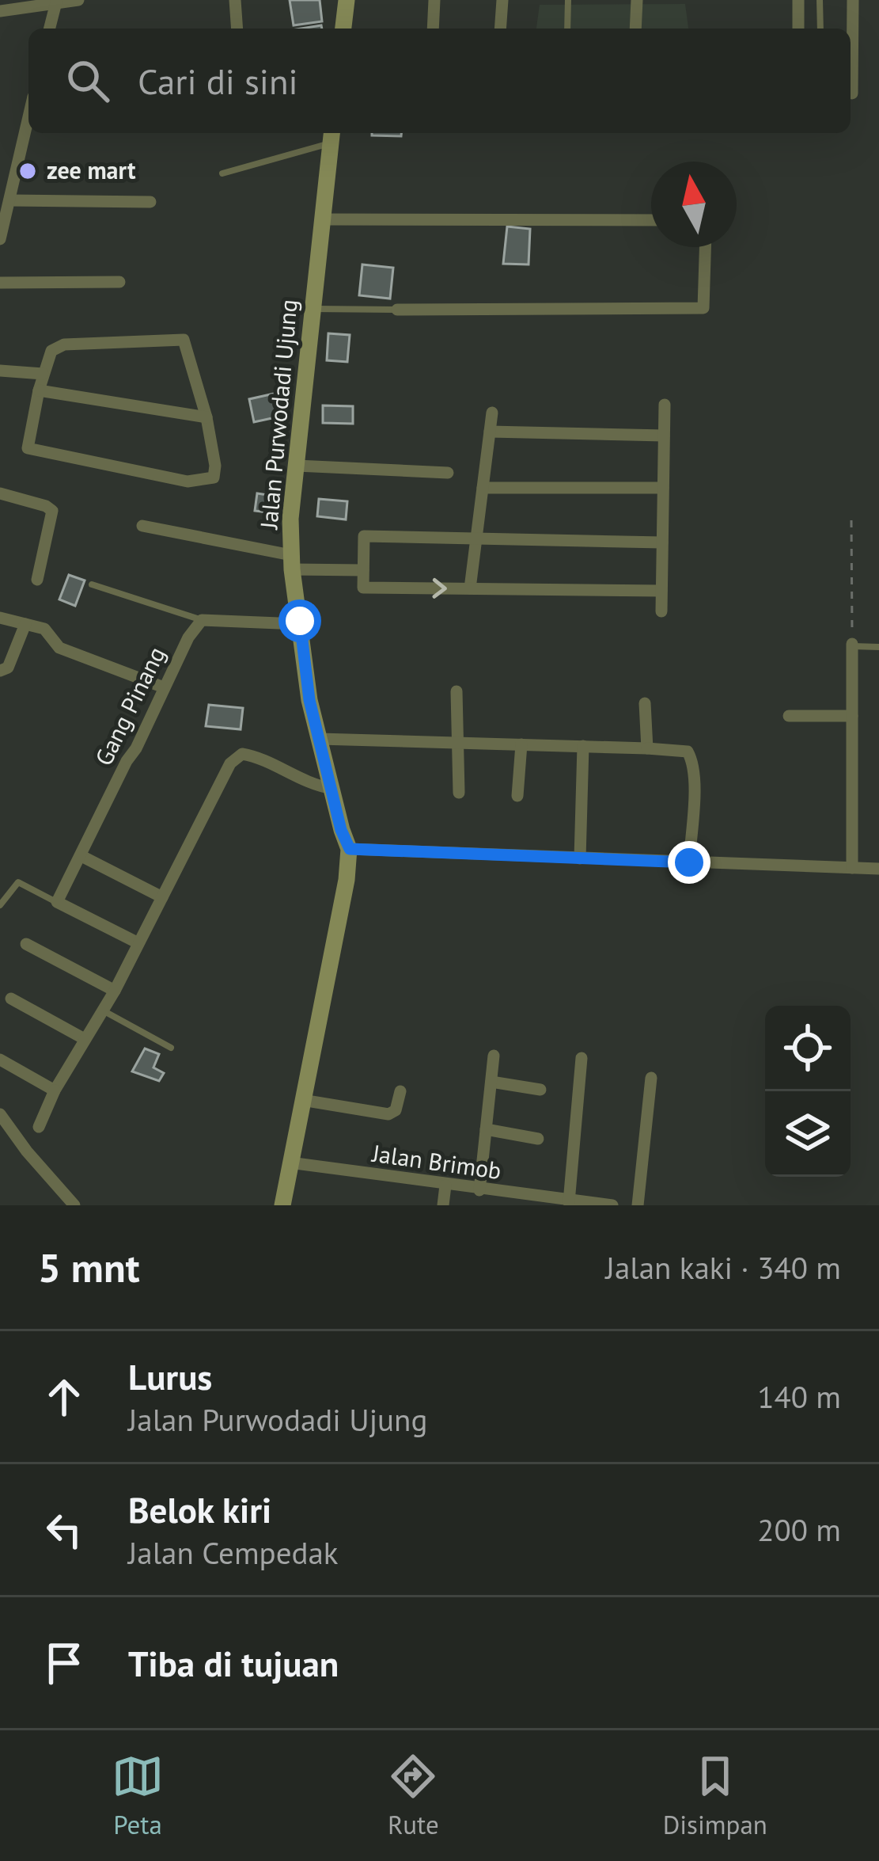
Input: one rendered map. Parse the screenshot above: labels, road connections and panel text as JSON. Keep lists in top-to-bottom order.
{
  "streets": {
    "street": ["Jalan Purwodadi Ujung", "Gang Pinang", "Jalan Brimob"]
  },
  "crossings": [
    ["Jalan Purwodadi Ujung", "Jalan Brimob"]
  ],
  "places": ["zee mart"],
  "north": "top",
  "page": {
    "search": "Cari di sini",
    "heading": ["5 mnt", "Jalan kaki · 340 m"],
    "list": [
      ["Lurus", "Jalan Purwodadi Ujung", "140 m"],
      ["Belok kiri", "Jalan Cempedak", "200 m"],
      "Tiba di tujuan"
    ],
    "nav": ["Peta", "Rute", "Disimpan"]
  }
}
